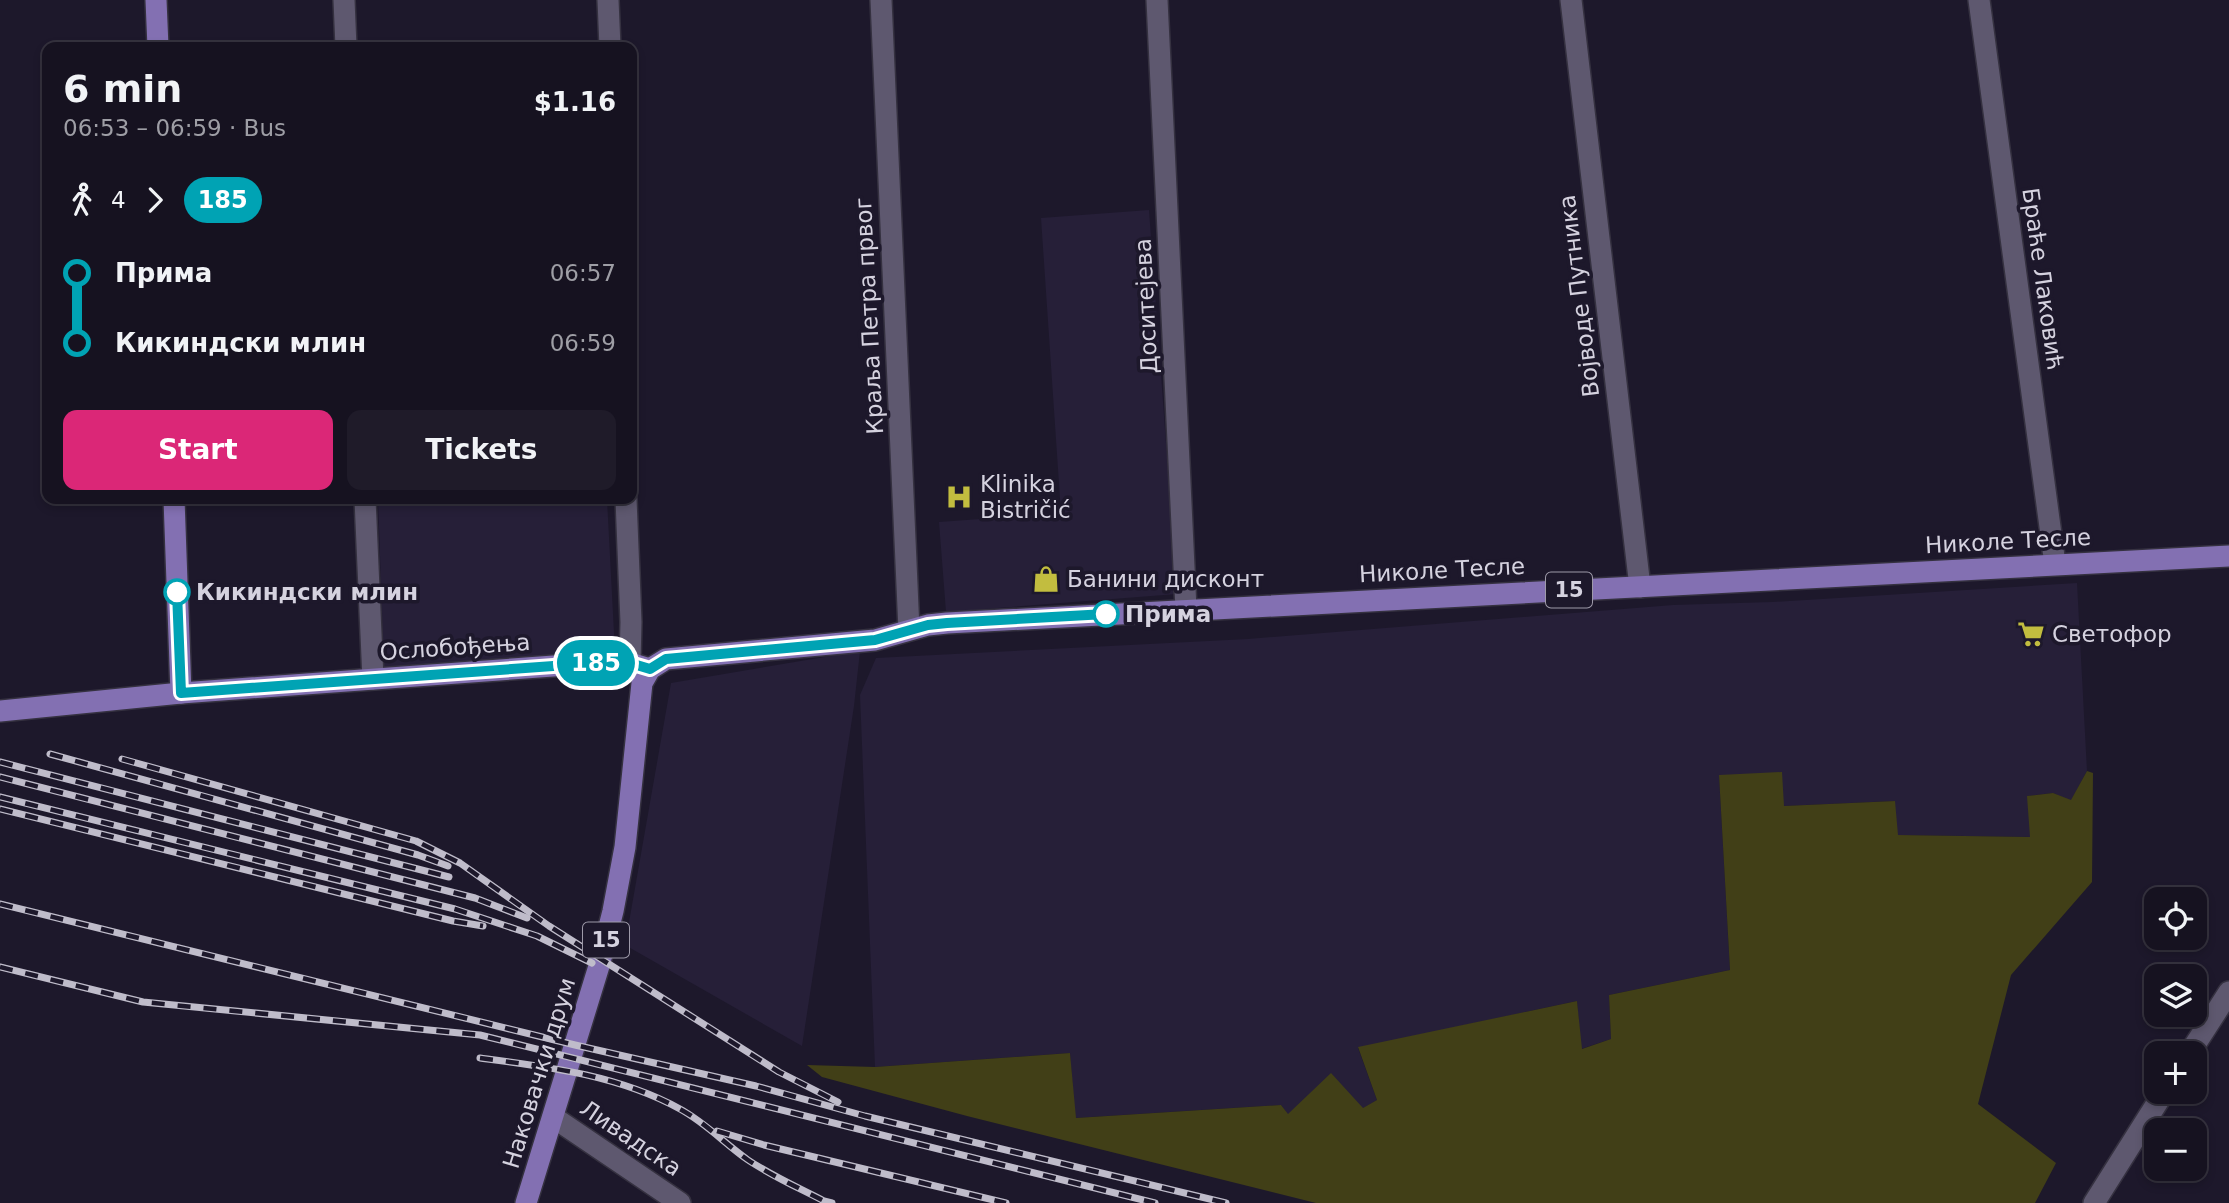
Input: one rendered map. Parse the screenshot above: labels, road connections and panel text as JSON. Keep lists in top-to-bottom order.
{
  "streets": {
    "main road": [
      "Николе Тесле",
      "15",
      "Ослобођења",
      "Наковачки друм"
    ],
    "street": [
      "Браће Лаковић",
      "Војводе Путника",
      "Доситејева",
      "Краља Петра првог",
      "Ливадска"
    ]
  },
  "crossings": [
    ["Браће Лаковић", "Николе Тесле"],
    ["Војводе Путника", "Николе Тесле"],
    ["Доситејева", "Николе Тесле"],
    ["Краља Петра првог", "Николе Тесле"],
    ["Краља Петра првог", "Ослобођења"],
    ["Николе Тесле", "Ослобођења"],
    ["Ослобођења", "Наковачки друм"],
    ["Наковачки друм", "Ливадска"]
  ],
  "places": {
    "hospital": ["Klinika Bistričić"],
    "shop": ["Банини дисконт"],
    "other": ["Кикиндски млин", "Прима"],
    "supermarket": ["Светофор"]
  },
  "lines": ["bus line 185"],
  "page": {
    "on_map": "185",
    "heading": ["6 min", "06:53 – 06:59 · Bus", "$1.16"],
    "legs": ["4", "185"],
    "list": [
      {
        "name": "Прима",
        "value": "06:57"
      },
      {
        "name": "Кикиндски млин",
        "value": "06:59"
      }
    ],
    "buttons": ["Start", "Tickets"],
    "map_buttons": ["+", "−"]
  }
}
